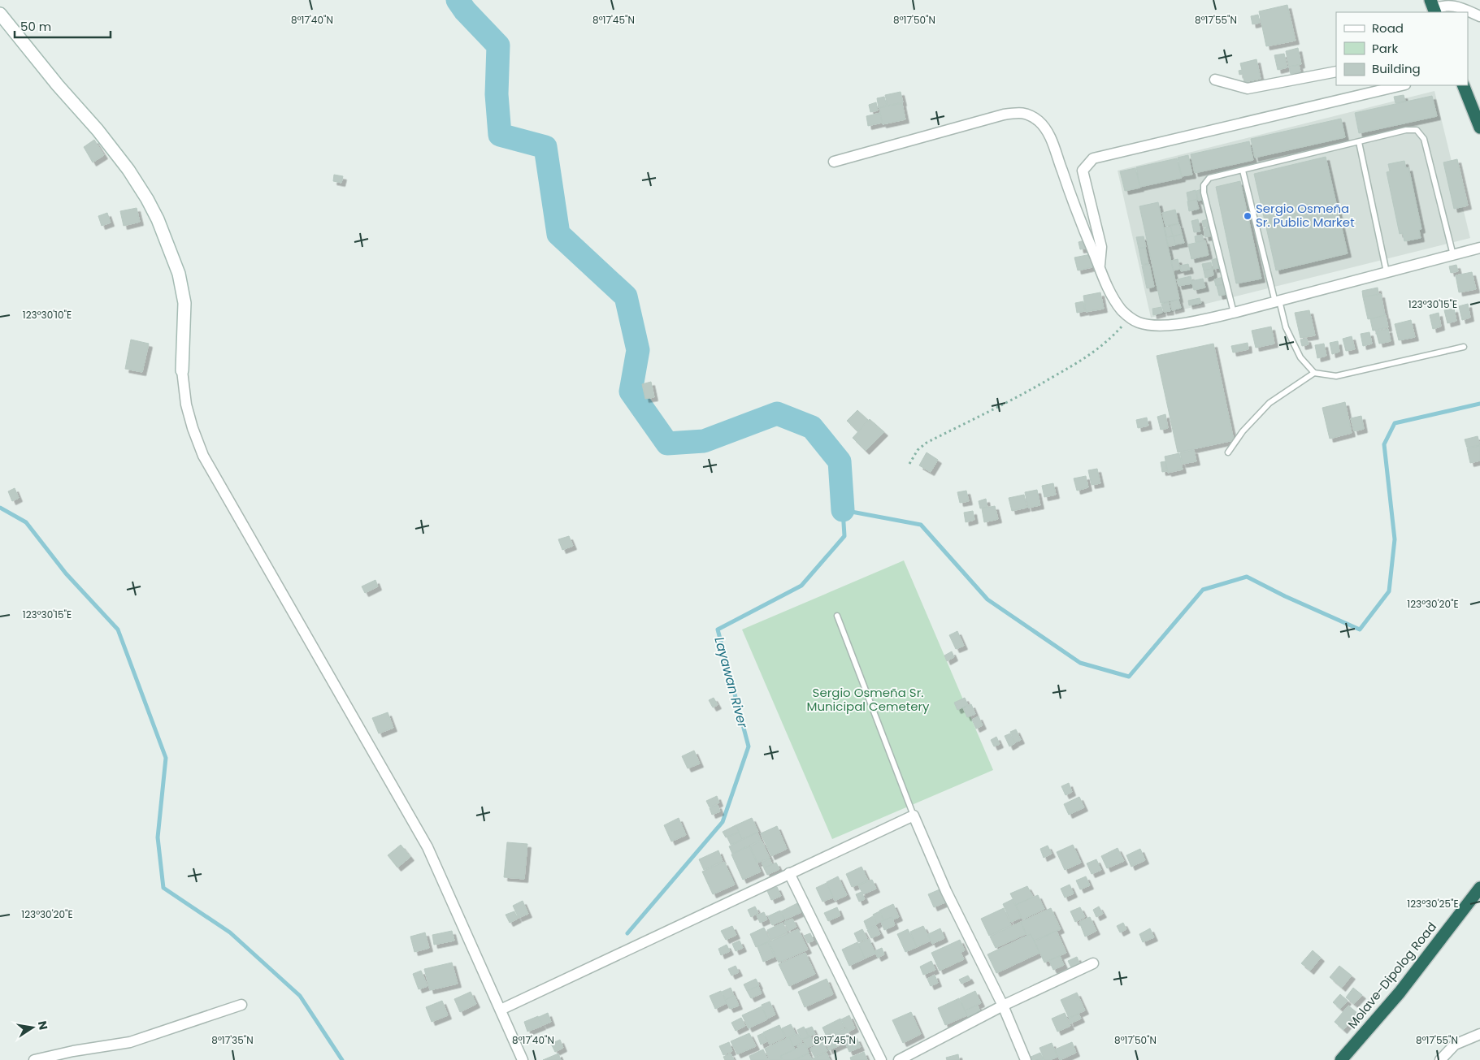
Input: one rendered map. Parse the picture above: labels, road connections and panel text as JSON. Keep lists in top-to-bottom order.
{
  "streets": {
    "highway": ["Molave-Dipolog Road"]
  },
  "water": ["Layawan River"],
  "parks": ["Sergio Osmeña Sr. Municipal Cemetery"],
  "places": ["Sergio Osmeña Sr. Public Market"],
  "legend": ["Road", "Park", "Building"],
  "scale_bar": "50 m",
  "north": "right",
  "coordinates": [
    "8°17'40\"N",
    "8°17'45\"N",
    "8°17'50\"N",
    "8°17'55\"N",
    "123°30'15\"E",
    "123°30'10\"E",
    "123°30'20\"E",
    "123°30'25\"E",
    "8°17'35\"N"
  ]
}
